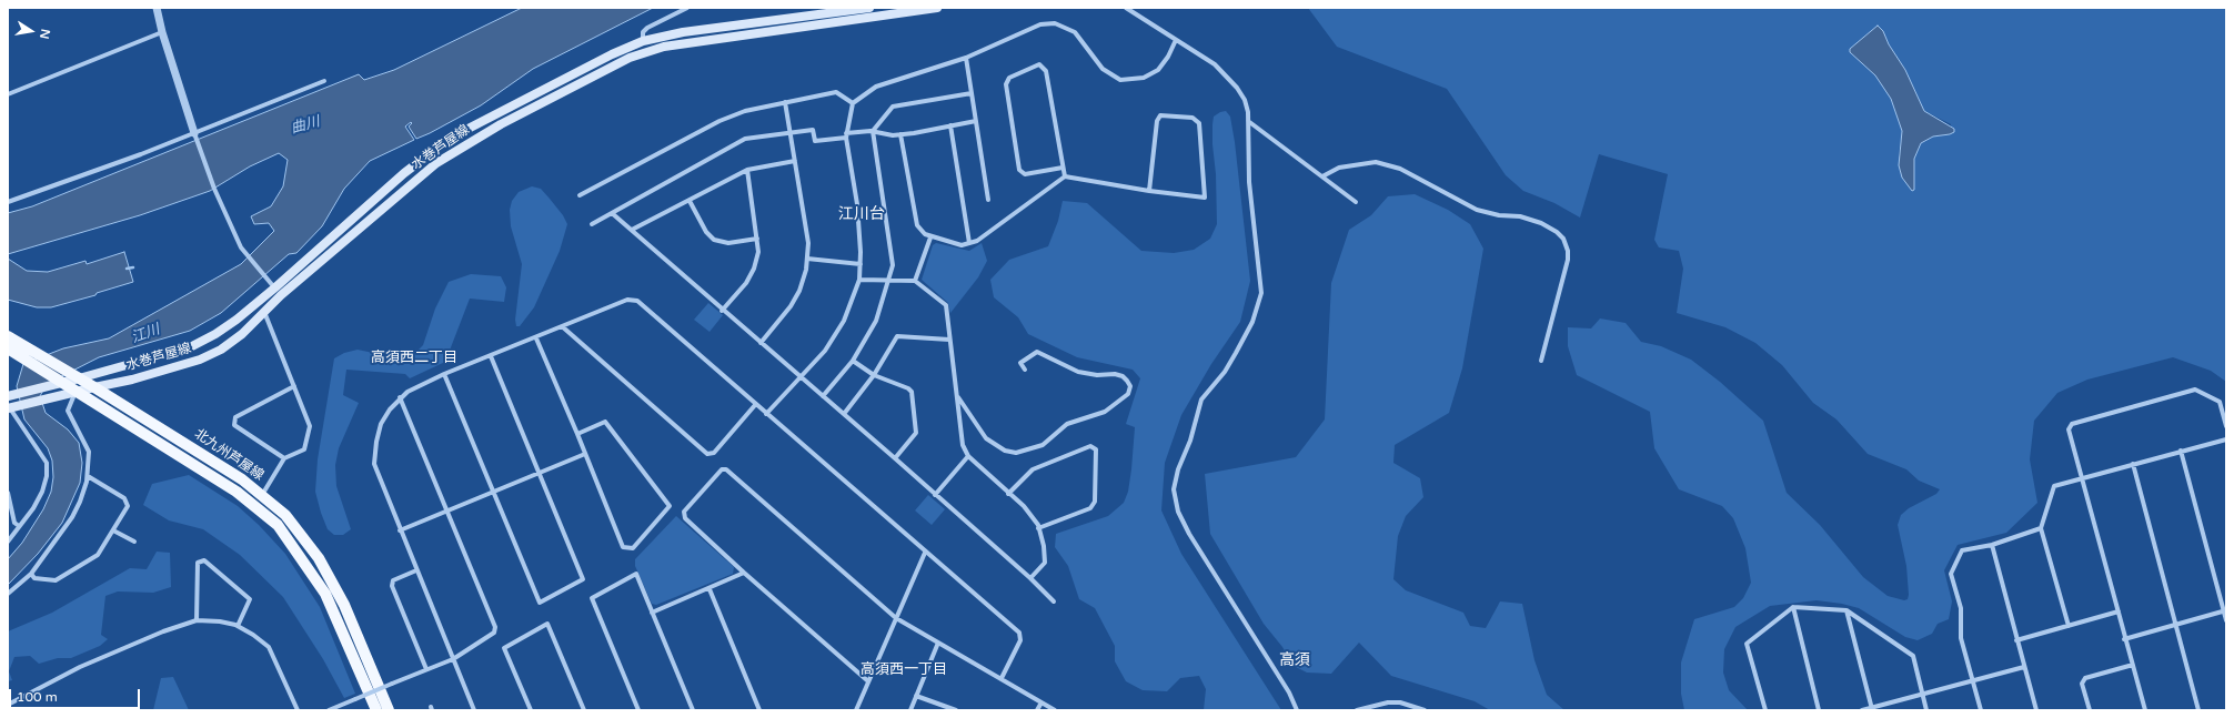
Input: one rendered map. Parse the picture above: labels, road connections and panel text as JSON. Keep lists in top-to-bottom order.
{
  "streets": {
    "main road": ["水巻芦屋線", "北九州芦屋線"]
  },
  "crossings": [
    ["水巻芦屋線", "北九州芦屋線"]
  ],
  "districts": [
    "江川台",
    "高須西二丁目",
    "高須",
    "高須西一丁目"
  ],
  "water": ["曲川", "江川"],
  "scale_bar": "100 m",
  "north": "right"
}
